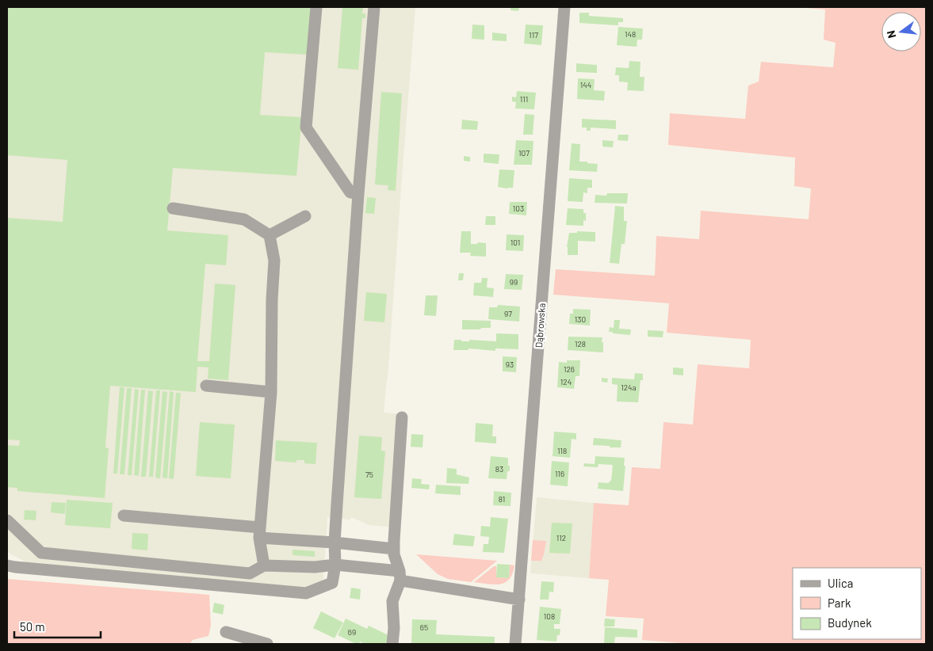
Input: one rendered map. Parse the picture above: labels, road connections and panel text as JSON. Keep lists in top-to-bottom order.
{
  "streets": {
    "street": ["Dąbrowska"]
  },
  "house_numbers": [
    "148",
    "117",
    "144",
    "111",
    "107",
    "103",
    "101",
    "99",
    "97",
    "130",
    "128",
    "93",
    "126",
    "124",
    "124a",
    "118",
    "83",
    "116",
    "75",
    "81",
    "112",
    "108",
    "65",
    "69"
  ],
  "legend": ["Ulica", "Park", "Budynek"],
  "scale_bar": "50 m",
  "north": "left"
}
